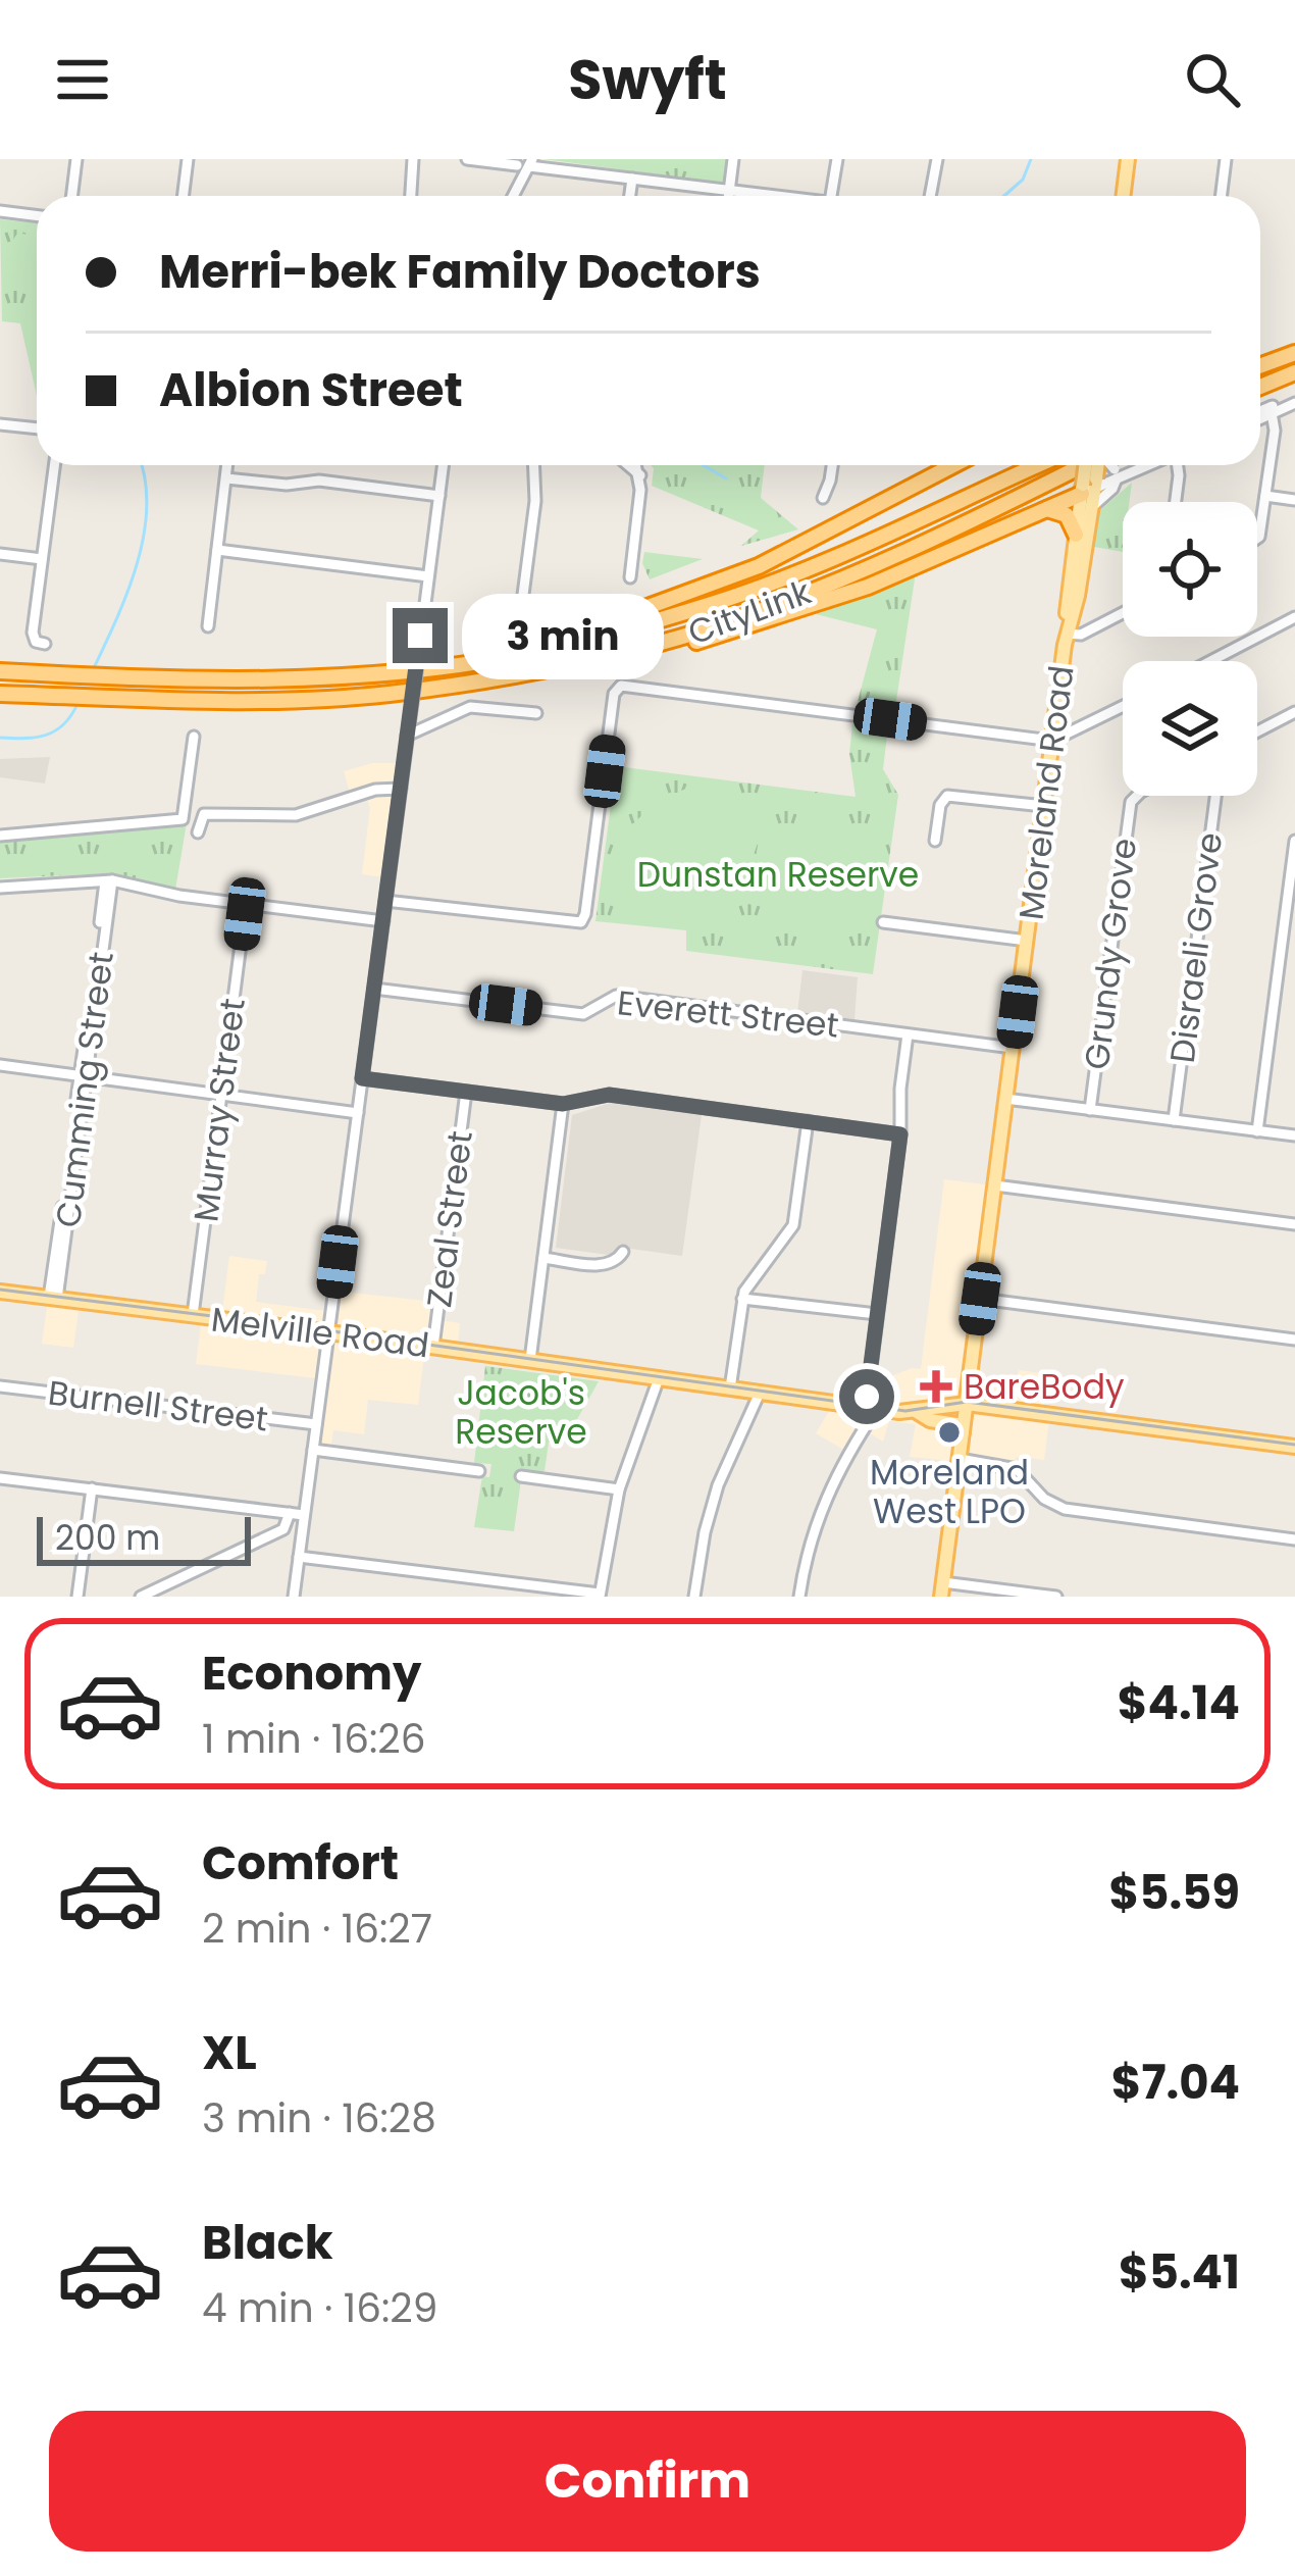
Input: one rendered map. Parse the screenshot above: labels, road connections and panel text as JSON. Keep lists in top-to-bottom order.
{
  "streets": {
    "highway": ["CityLink"],
    "main road": ["Moreland Road", "Melville Road"],
    "street": [
      "Disraeli Grove",
      "Grundy Grove",
      "Everett Street",
      "Cumming Street",
      "Murray Street",
      "Zeal Street",
      "Burnell Street"
    ]
  },
  "crossings": [
    ["Moreland Road", "Everett Street"],
    ["Moreland Road", "Melville Road"],
    ["Cumming Street", "Melville Road"],
    ["Murray Street", "Melville Road"],
    ["Zeal Street", "Melville Road"]
  ],
  "parks": ["Dunstan Reserve", "Jacob's Reserve"],
  "places": {
    "health": ["BareBody"],
    "other": ["Moreland West LPO"]
  },
  "scale_bar": "200 m",
  "page": {
    "header": "Swyft",
    "banner": ["Merri-bek Family Doctors", "Albion Street"],
    "bubble": "3 min",
    "scale": "200 m",
    "list": [
      {
        "name": "Economy",
        "note": "1 min · 16:26",
        "value": "$4.14"
      },
      {
        "name": "Comfort",
        "note": "2 min · 16:27",
        "value": "$5.59"
      },
      {
        "name": "XL",
        "note": "3 min · 16:28",
        "value": "$7.04"
      },
      {
        "name": "Black",
        "note": "4 min · 16:29",
        "value": "$5.41"
      }
    ],
    "buttons": "Confirm"
  }
}
